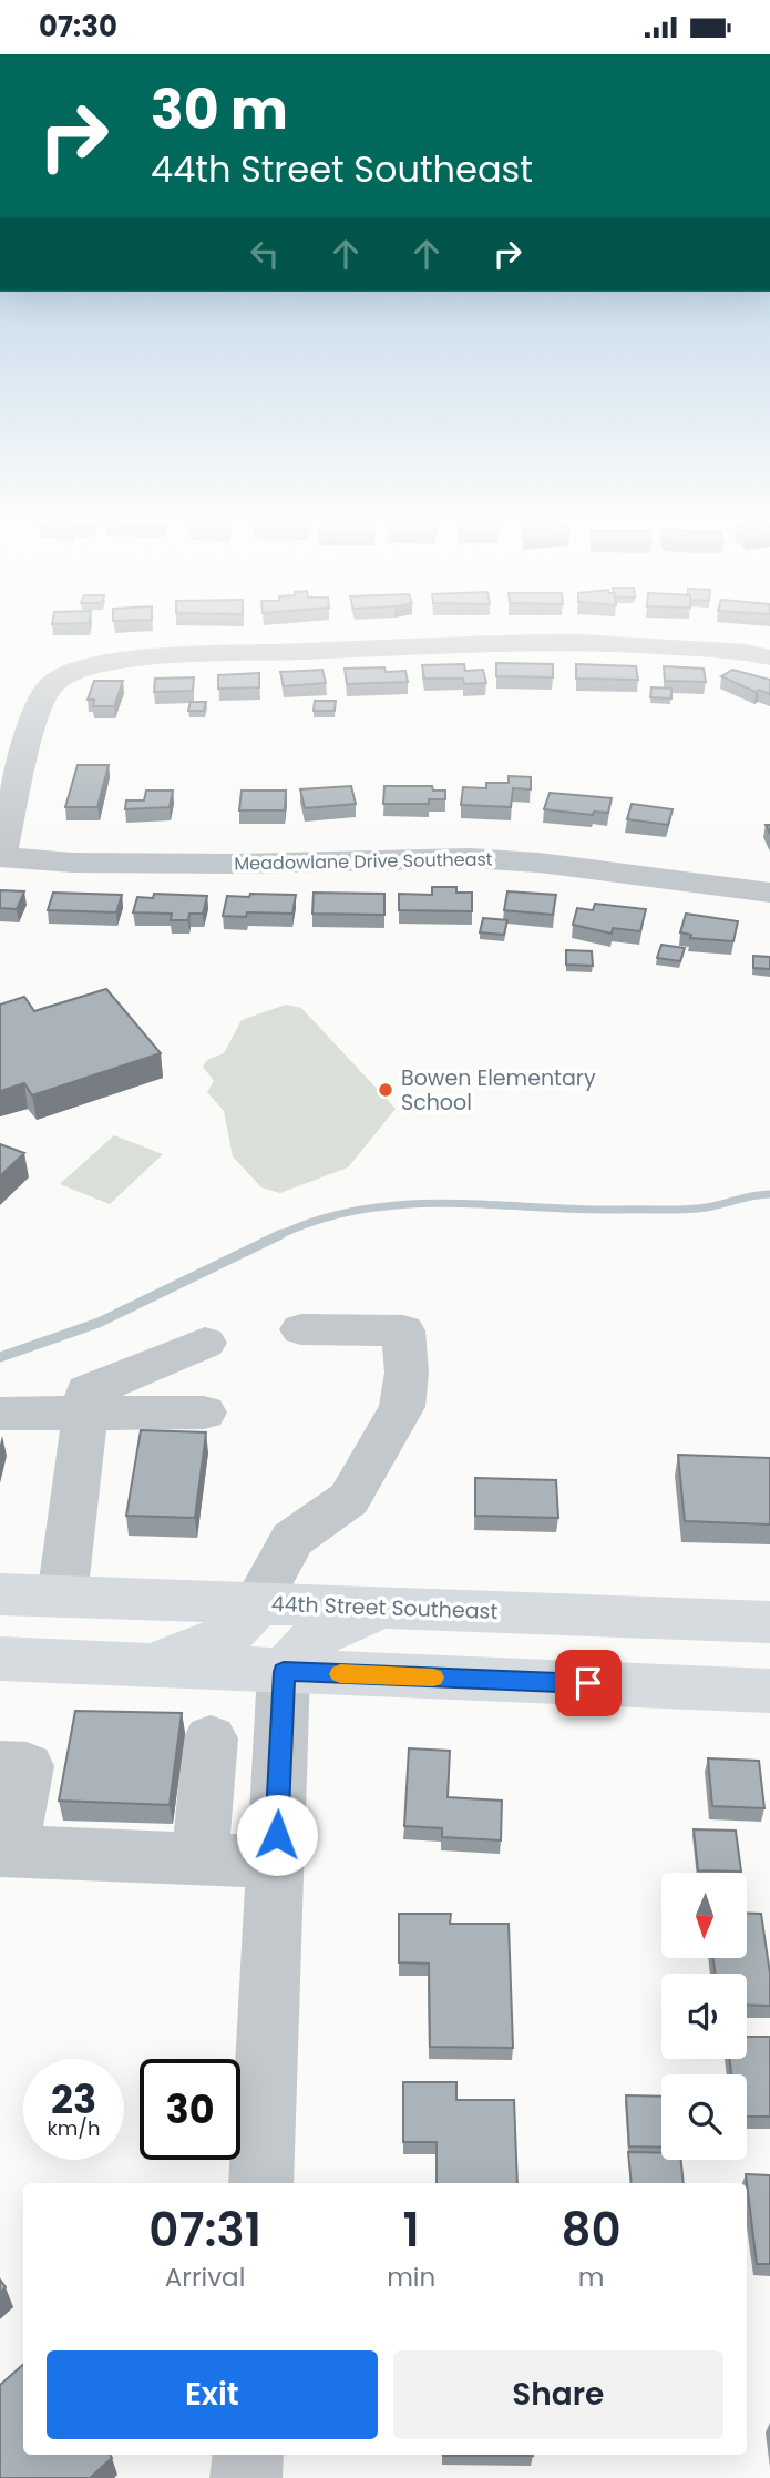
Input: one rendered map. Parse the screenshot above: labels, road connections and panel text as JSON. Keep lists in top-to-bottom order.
{
  "streets": {
    "main road": ["44th Street Southeast"],
    "street": ["Meadowlane Drive Southeast"]
  },
  "places": ["Bowen Elementary School"],
  "north": "bottom",
  "page": {
    "status": "07:30",
    "turn": ["30 m", "44th Street Southeast"],
    "speed": "23 km/h",
    "limit": "30",
    "eta": [
      "07:31",
      "Arrival",
      "1",
      "min",
      "80",
      "m"
    ],
    "buttons": ["Exit", "Share"]
  }
}
